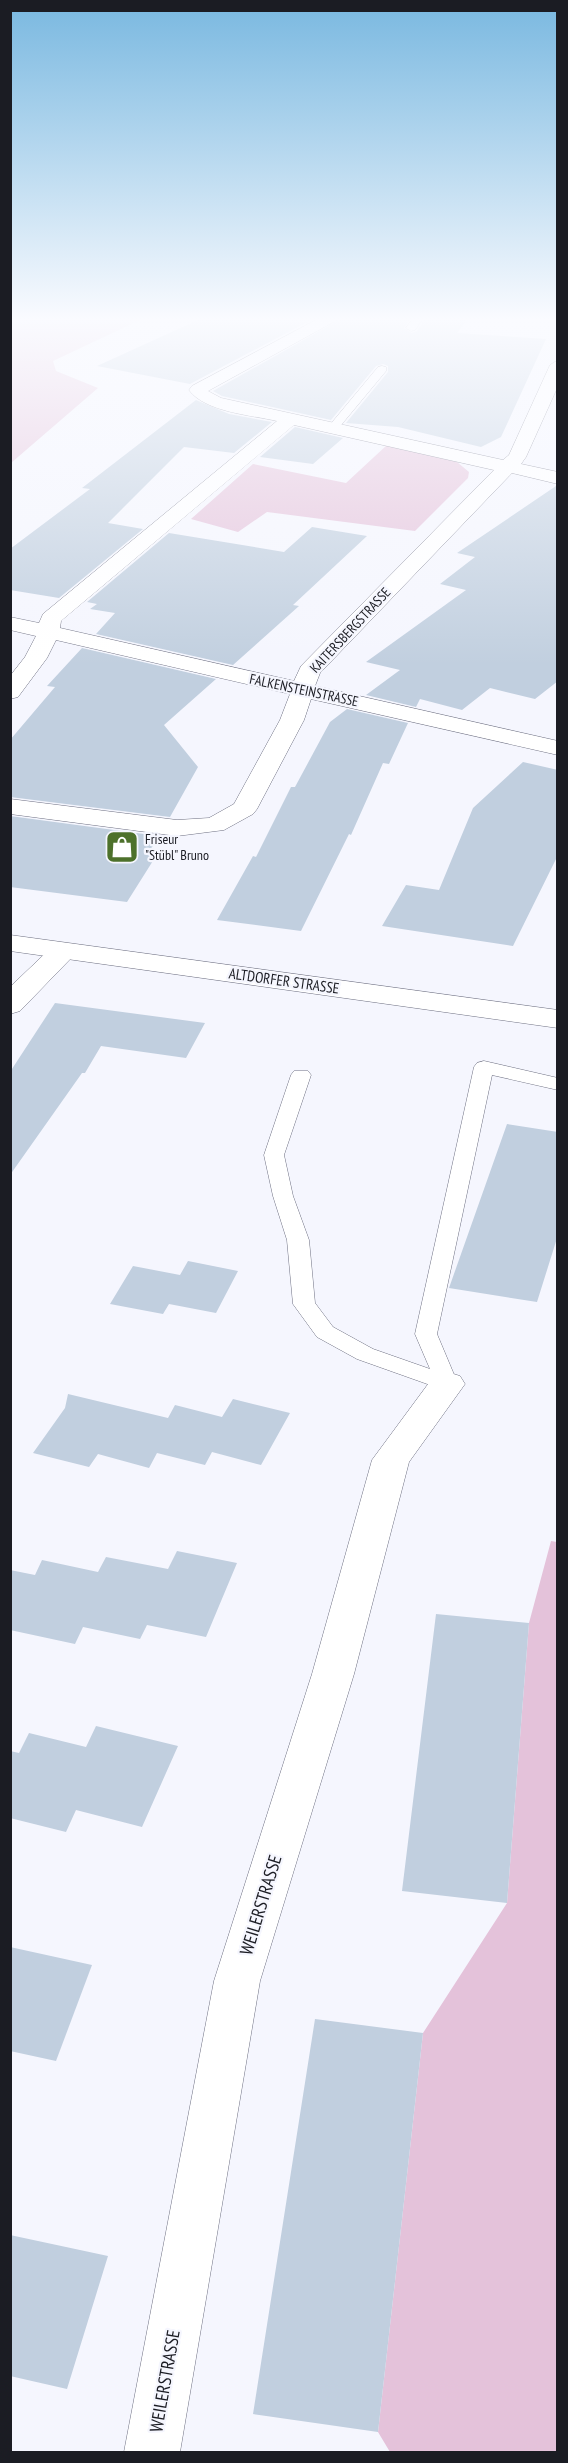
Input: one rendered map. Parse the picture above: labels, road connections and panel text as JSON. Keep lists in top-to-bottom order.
{
  "streets": {
    "street": [
      "KAITERSBERGSTRASSE",
      "FALKENSTEINSTRASSE",
      "ALTDORFER STRASSE",
      "WEILERSTRASSE"
    ]
  },
  "crossings": [
    ["KAITERSBERGSTRASSE", "FALKENSTEINSTRASSE"]
  ],
  "places": {
    "shop": ["Friseur \"Stübl\" Bruno"]
  }
}
